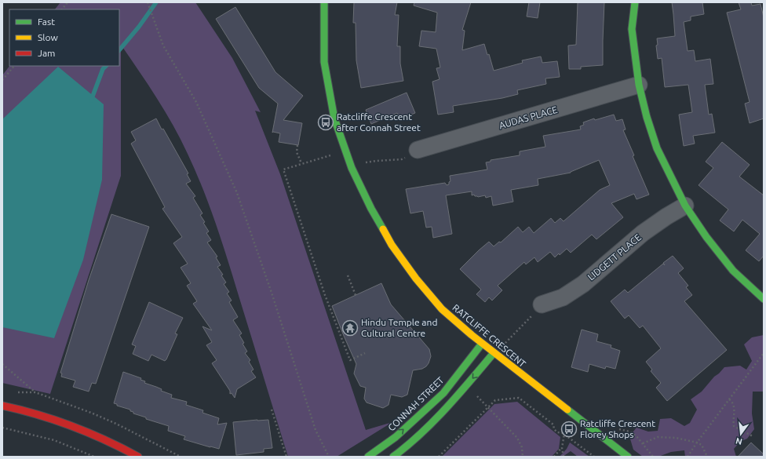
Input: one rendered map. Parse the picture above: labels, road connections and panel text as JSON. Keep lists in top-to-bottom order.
{
  "streets": {
    "street": [
      "AUDAS PLACE",
      "LIDGETT PLACE",
      "RATCLIFFE CRESCENT",
      "CONNAH STREET"
    ]
  },
  "crossings": [
    ["RATCLIFFE CRESCENT", "CONNAH STREET"]
  ],
  "places": {
    "bus stop": ["Ratcliffe Crescent after Connah Street", "Ratcliffe Crescent Florey Shops"],
    "temple": ["Hindu Temple and Cultural Centre"]
  },
  "legend": ["Fast", "Slow", "Jam"],
  "north": "bottom"
}
